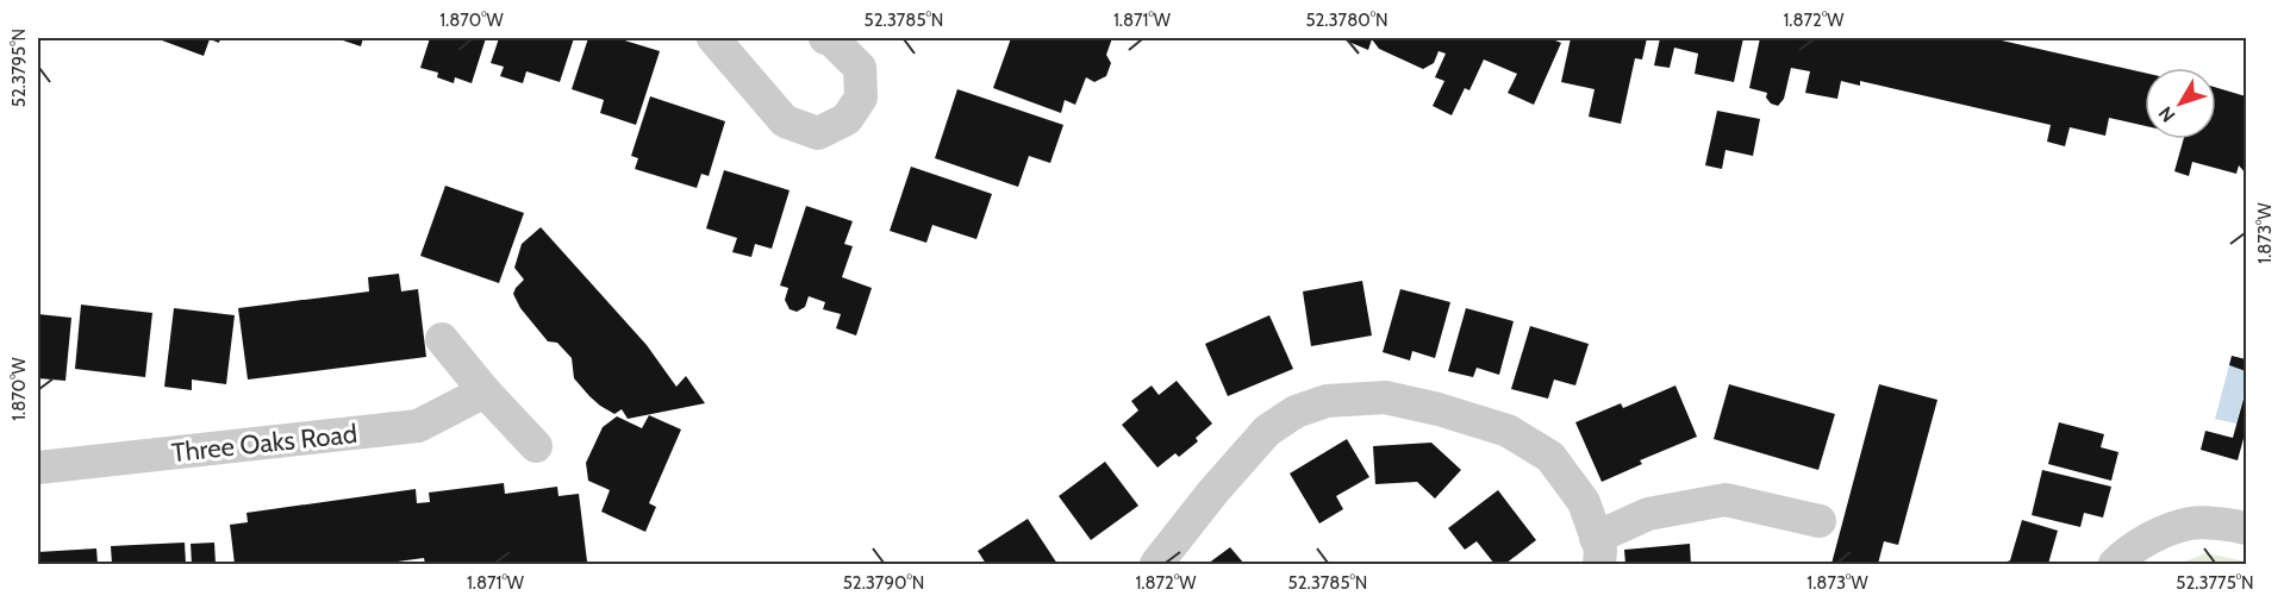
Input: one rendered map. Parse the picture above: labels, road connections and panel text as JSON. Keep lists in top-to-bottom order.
{
  "streets": {
    "street": ["Three Oaks Road"]
  },
  "north": "bottom left",
  "coordinates": [
    "1.870°W",
    "52.3785°N",
    "1.871°W",
    "52.3780°N",
    "1.872°W",
    "52.3795°N",
    "1.873°W",
    "52.3790°N",
    "52.3775°N"
  ]
}
